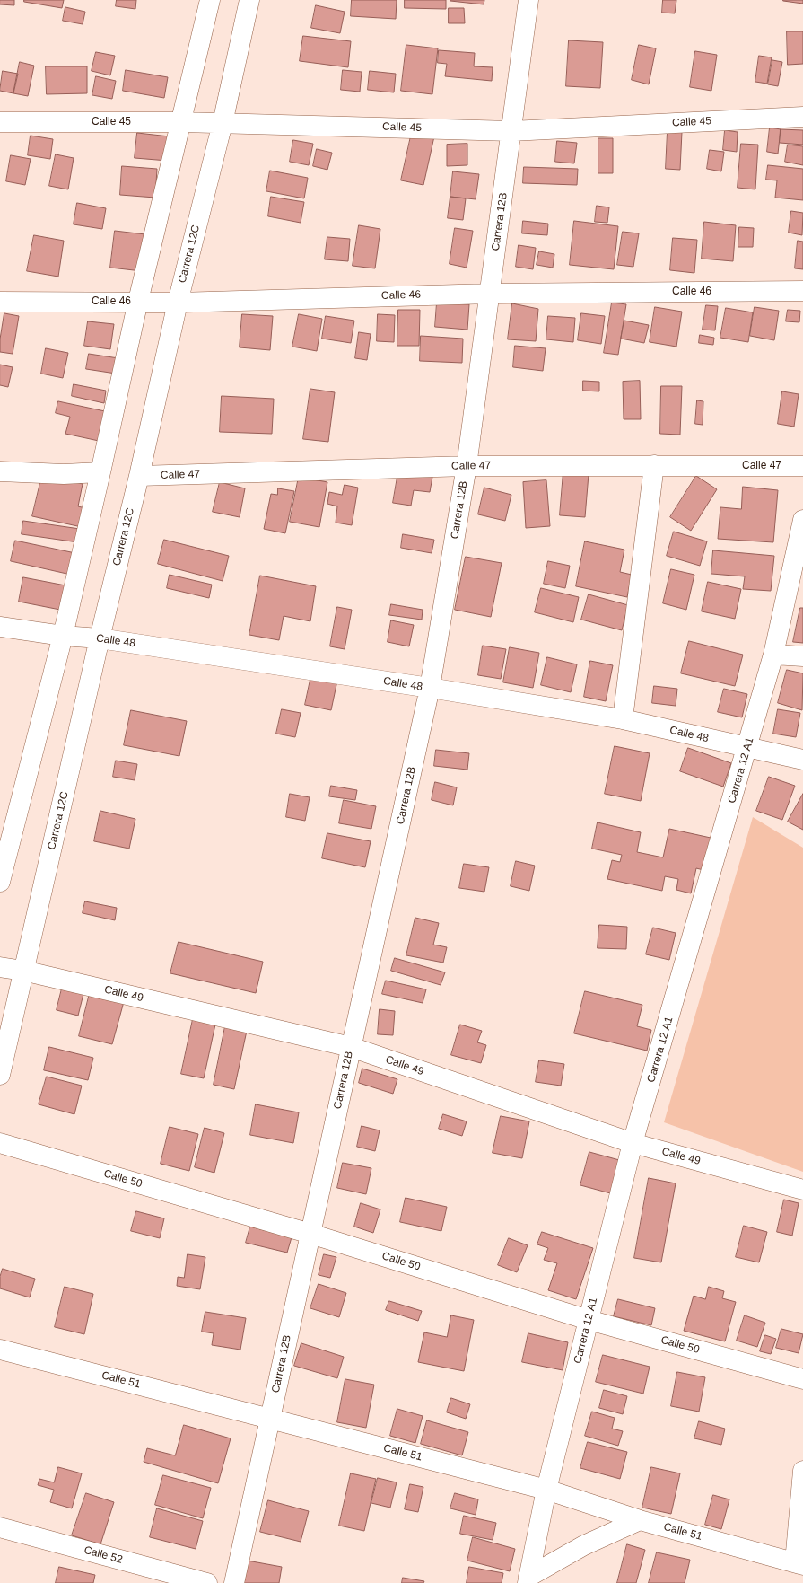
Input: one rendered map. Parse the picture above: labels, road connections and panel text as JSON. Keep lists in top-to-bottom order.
{
  "streets": {
    "street": [
      "Calle 45",
      "Carrera 12B",
      "Carrera 12C",
      "Calle 46",
      "Calle 47",
      "Calle 48",
      "Carrera 12 A1",
      "Calle 49",
      "Calle 50",
      "Calle 51",
      "Calle 52"
    ]
  },
  "crossings": [
    ["Calle 45", "Carrera 12B"],
    ["Calle 45", "Carrera 12C"],
    ["Carrera 12B", "Calle 46"],
    ["Carrera 12B", "Calle 47"],
    ["Carrera 12B", "Calle 48"],
    ["Carrera 12B", "Calle 49"],
    ["Carrera 12B", "Calle 50"],
    ["Carrera 12B", "Calle 51"],
    ["Carrera 12C", "Calle 46"],
    ["Carrera 12C", "Calle 47"],
    ["Carrera 12C", "Calle 48"],
    ["Carrera 12C", "Calle 49"],
    ["Calle 48", "Carrera 12 A1"],
    ["Carrera 12 A1", "Calle 49"],
    ["Carrera 12 A1", "Calle 50"],
    ["Carrera 12 A1", "Calle 51"]
  ]
}
